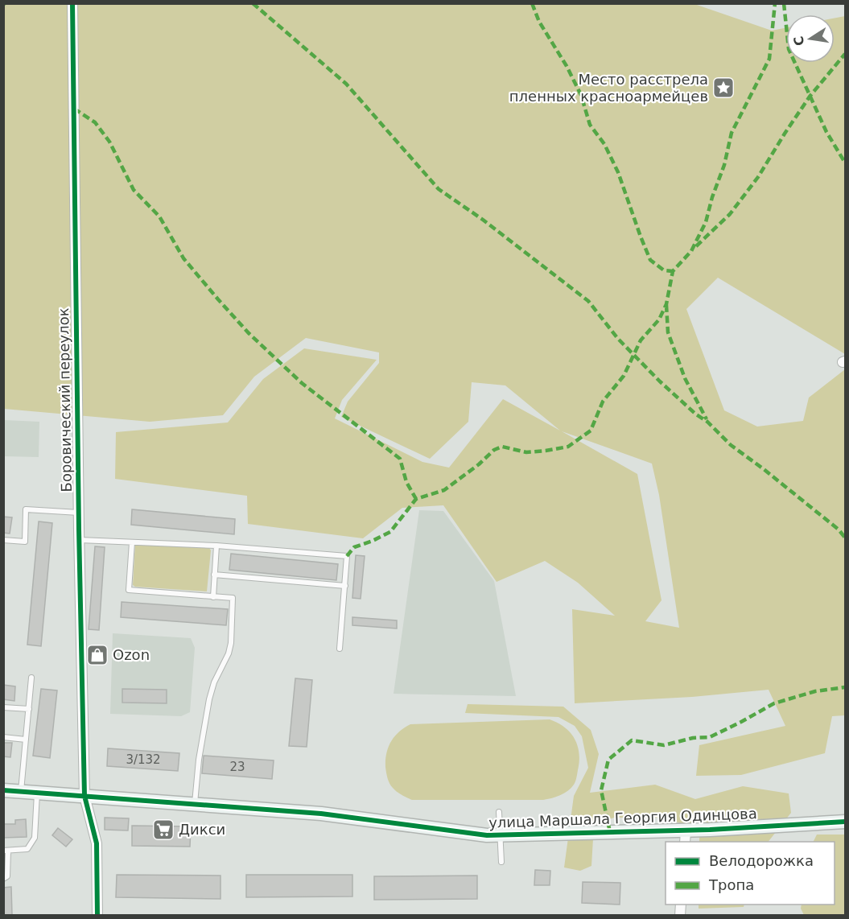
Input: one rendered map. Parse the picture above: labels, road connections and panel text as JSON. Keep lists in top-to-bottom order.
{
  "streets": {
    "street": ["Боровический переулок", "улица Маршала Георгия Одинцова"]
  },
  "crossings": [
    ["Боровический переулок", "улица Маршала Георгия Одинцова"]
  ],
  "places": {
    "place": ["Место расстрела пленных красноармейцев"],
    "shop": ["Ozon"],
    "supermarket": ["Дикси"]
  },
  "house_numbers": ["3/132", "23"],
  "legend": ["Велодорожка", "Тропа"],
  "north": "left"
}
